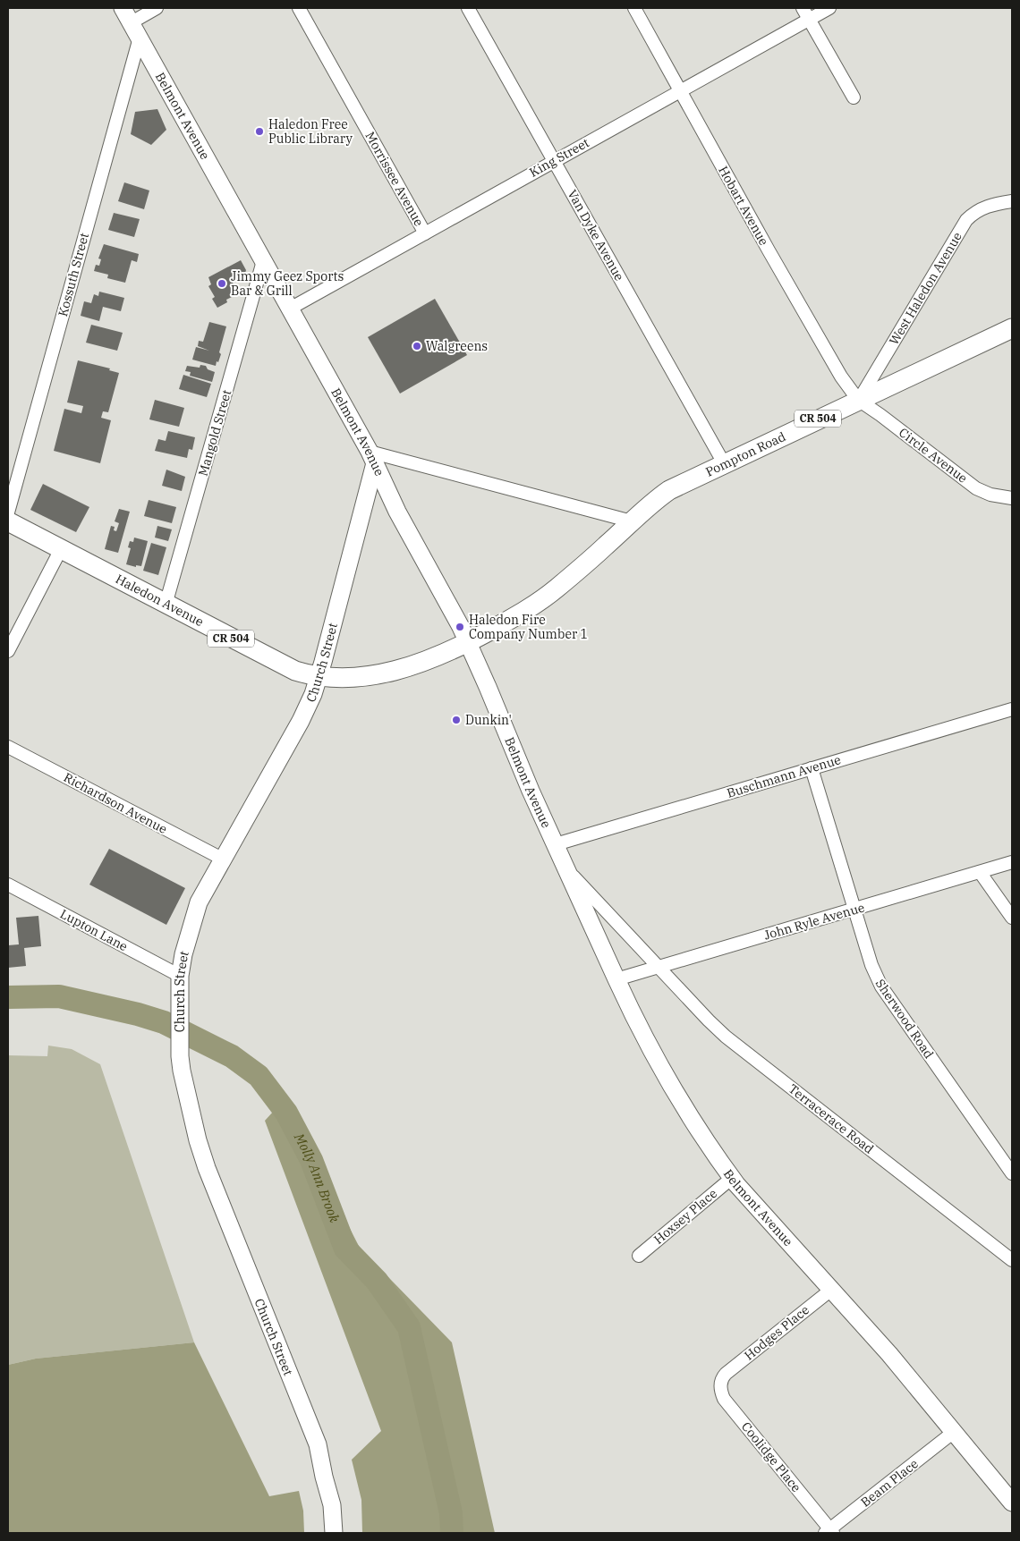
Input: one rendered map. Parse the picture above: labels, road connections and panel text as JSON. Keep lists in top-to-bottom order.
{
  "streets": {
    "main road": [
      "Belmont Avenue",
      "CR 504",
      "Pompton Road",
      "Haledon Avenue",
      "Church Street"
    ],
    "street": [
      "King Street",
      "Morrissee Avenue",
      "Hobart Avenue",
      "Van Dyke Avenue",
      "Kossuth Street",
      "West Haledon Avenue",
      "Mangold Street",
      "Circle Avenue",
      "Buschmann Avenue",
      "Richardson Avenue",
      "John Ryle Avenue",
      "Lupton Lane",
      "Sherwood Road",
      "Terracerace Road",
      "Hoxsey Place",
      "Hodges Place",
      "Coolidge Place",
      "Beam Place"
    ]
  },
  "crossings": [
    ["Belmont Avenue", "King Street"],
    ["Belmont Avenue", "Kossuth Street"],
    ["Belmont Avenue", "CR 504"],
    ["Belmont Avenue", "Mangold Street"],
    ["Belmont Avenue", "Haledon Avenue"],
    ["Belmont Avenue", "Church Street"],
    ["Belmont Avenue", "Buschmann Avenue"],
    ["Belmont Avenue", "John Ryle Avenue"],
    ["Belmont Avenue", "Terracerace Road"],
    ["Belmont Avenue", "Hoxsey Place"],
    ["Belmont Avenue", "Hodges Place"],
    ["Belmont Avenue", "Beam Place"],
    ["King Street", "Morrissee Avenue"],
    ["King Street", "Hobart Avenue"],
    ["King Street", "Van Dyke Avenue"],
    ["Hobart Avenue", "West Haledon Avenue"],
    ["Hobart Avenue", "Pompton Road"],
    ["Hobart Avenue", "Circle Avenue"],
    ["Van Dyke Avenue", "Pompton Road"],
    ["West Haledon Avenue", "Pompton Road"],
    ["West Haledon Avenue", "Circle Avenue"],
    ["CR 504", "Pompton Road"],
    ["CR 504", "Haledon Avenue"],
    ["Mangold Street", "Haledon Avenue"],
    ["Pompton Road", "Circle Avenue"],
    ["Haledon Avenue", "Church Street"],
    ["Church Street", "Richardson Avenue"],
    ["Church Street", "Lupton Lane"],
    ["Buschmann Avenue", "Sherwood Road"],
    ["John Ryle Avenue", "Sherwood Road"],
    ["John Ryle Avenue", "Terracerace Road"],
    ["Hodges Place", "Coolidge Place"],
    ["Coolidge Place", "Beam Place"]
  ],
  "water": ["Molly Ann Brook"],
  "places": [
    "Haledon Free Public Library",
    "Jimmy Geez Sports Bar & Grill",
    "Walgreens",
    "Haledon Fire Company Number 1",
    "Dunkin'"
  ]
}
